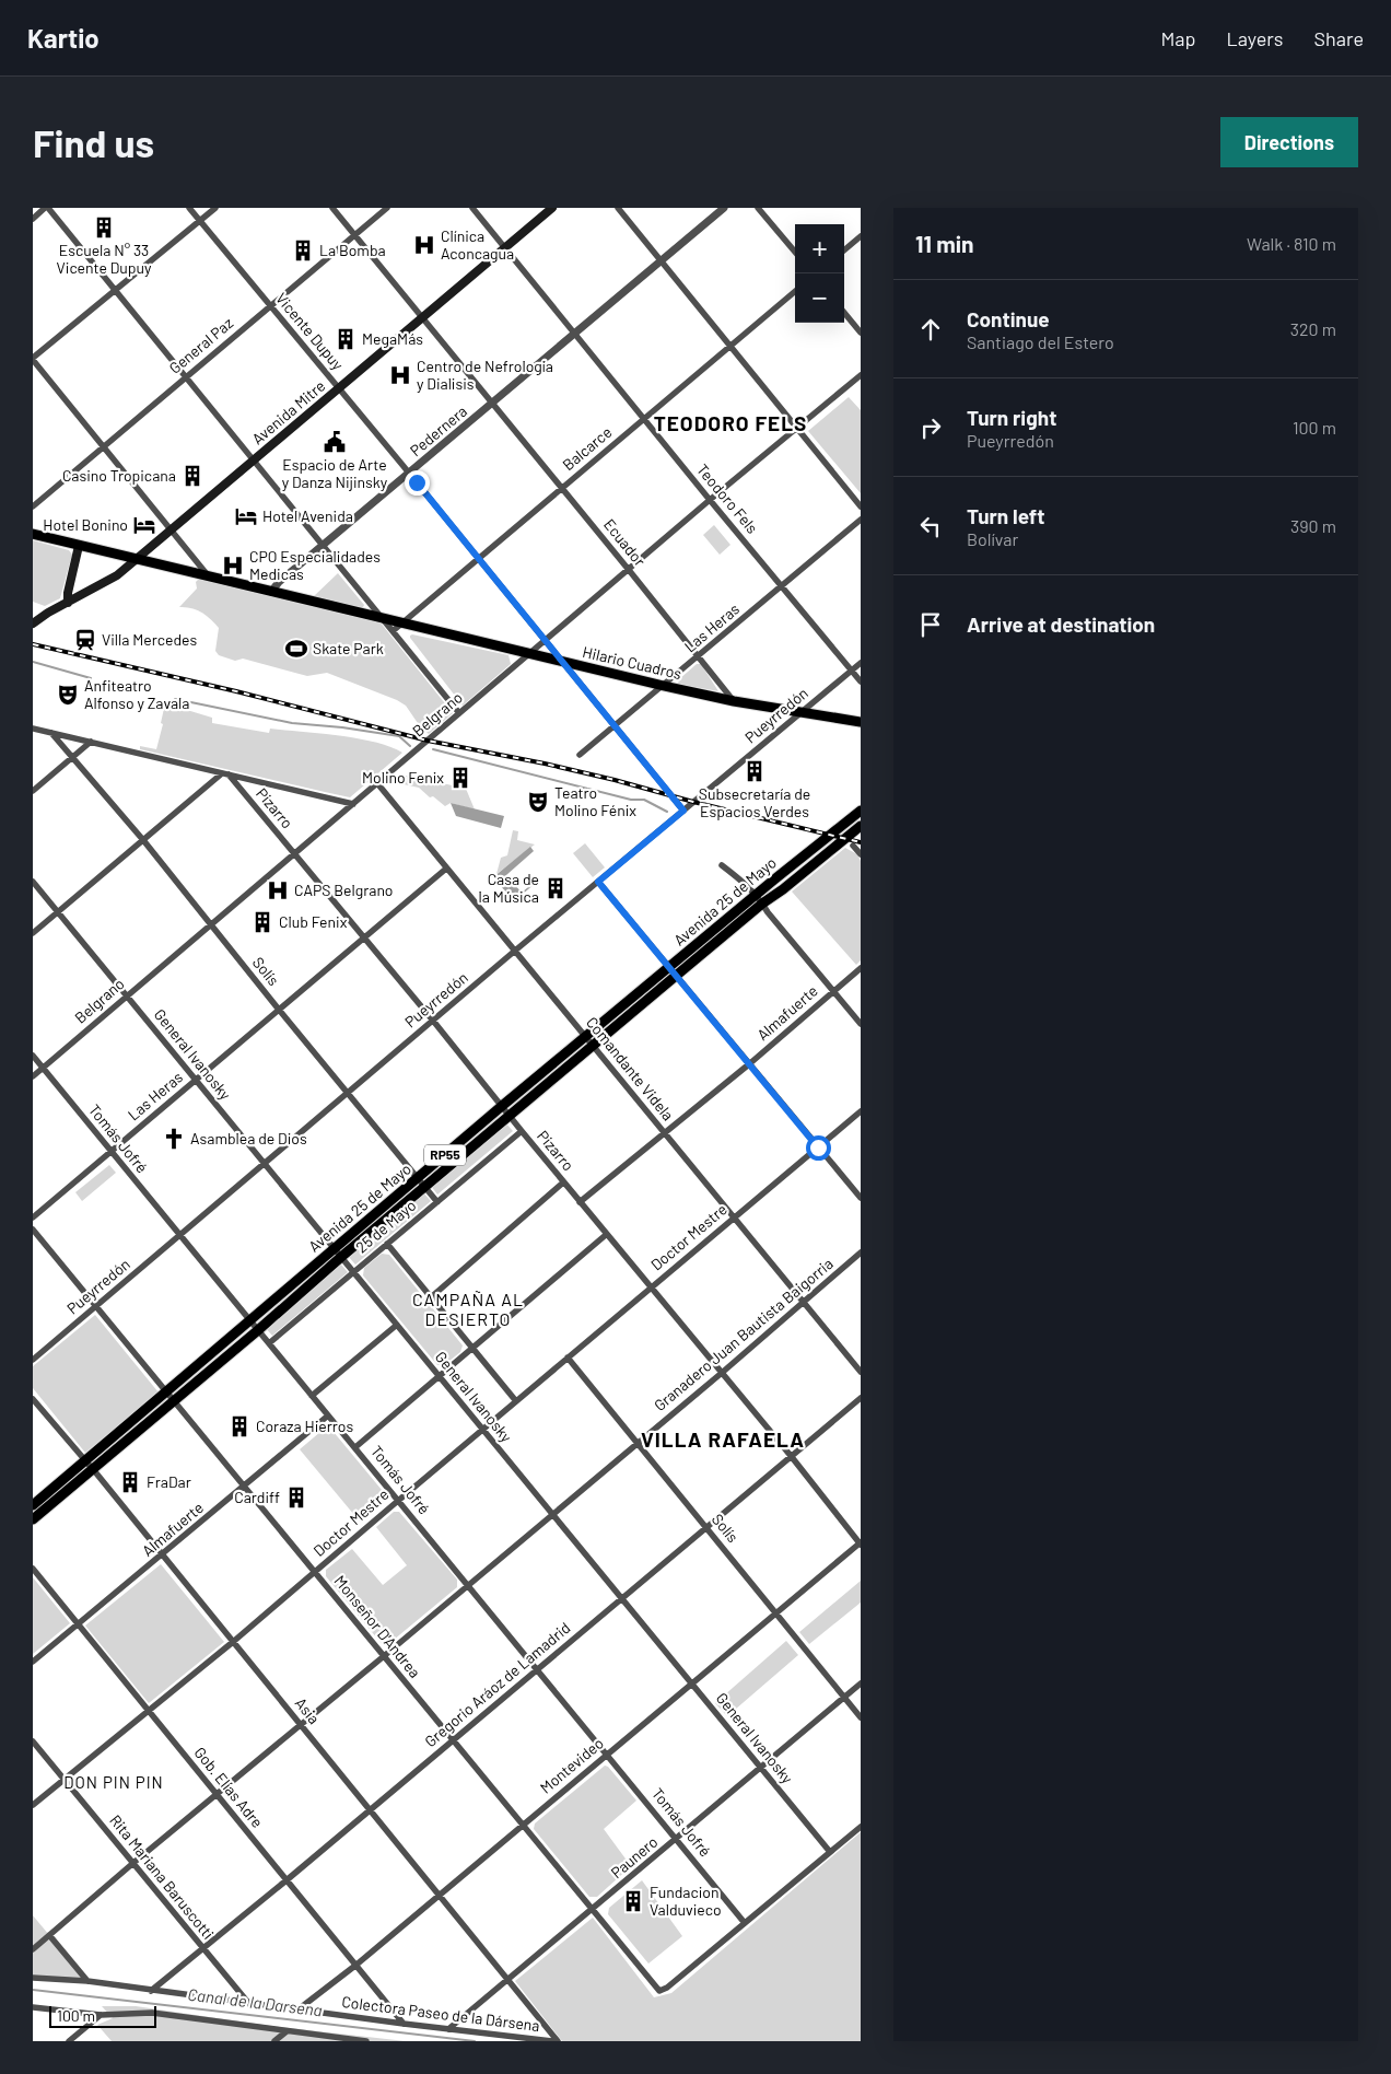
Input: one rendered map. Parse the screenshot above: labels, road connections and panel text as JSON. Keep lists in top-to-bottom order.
{
  "streets": {
    "main road": [
      "Avenida Mitre",
      "Hilario Cuadros",
      "Avenida 25 de Mayo",
      "RP55"
    ],
    "street": [
      "Vicente Dupuy",
      "General Paz",
      "Pedernera",
      "Balcarce",
      "Teodoro Fels",
      "Ecuador",
      "Las Heras",
      "Belgrano",
      "Pueyrredón",
      "Pizarro",
      "Solís",
      "Almafuerte",
      "General Ivanosky",
      "Comandante Videla",
      "Tomás Jofré",
      "25 de Mayo",
      "Doctor Mestre",
      "Granadero Juan Bautista Baigorria",
      "Monseñor D'Andrea",
      "Gregorio Aráoz de Lamadrid",
      "Asia",
      "Montevideo",
      "Gob. Elías Adre",
      "Paunero",
      "Rita Mariana Baruscotti",
      "Colectora Paseo de la Dársena"
    ]
  },
  "crossings": [
    ["Vicente Dupuy", "General Paz"],
    ["Vicente Dupuy", "Avenida Mitre"],
    ["Vicente Dupuy", "Pedernera"],
    ["Vicente Dupuy", "Balcarce"],
    ["Vicente Dupuy", "Las Heras"],
    ["Vicente Dupuy", "Hilario Cuadros"],
    ["Vicente Dupuy", "Belgrano"],
    ["Vicente Dupuy", "Pueyrredón"],
    ["General Paz", "Ecuador"],
    ["Avenida Mitre", "Teodoro Fels"],
    ["Avenida Mitre", "Ecuador"],
    ["Avenida Mitre", "Hilario Cuadros"],
    ["Pedernera", "Teodoro Fels"],
    ["Pedernera", "Ecuador"],
    ["Pedernera", "Hilario Cuadros"],
    ["Balcarce", "Teodoro Fels"],
    ["Balcarce", "Ecuador"],
    ["Balcarce", "Hilario Cuadros"],
    ["Teodoro Fels", "Las Heras"],
    ["Teodoro Fels", "Belgrano"],
    ["Teodoro Fels", "Pueyrredón"],
    ["Ecuador", "Las Heras"],
    ["Ecuador", "Hilario Cuadros"],
    ["Ecuador", "Belgrano"],
    ["Las Heras", "Hilario Cuadros"],
    ["Las Heras", "Pizarro"],
    ["Las Heras", "Solís"],
    ["Las Heras", "General Ivanosky"],
    ["Las Heras", "Comandante Videla"],
    ["Las Heras", "Tomás Jofré"],
    ["Hilario Cuadros", "Belgrano"],
    ["Hilario Cuadros", "Pueyrredón"],
    ["Belgrano", "Pizarro"],
    ["Belgrano", "Solís"],
    ["Belgrano", "General Ivanosky"],
    ["Belgrano", "Comandante Videla"],
    ["Belgrano", "Tomás Jofré"],
    ["Pueyrredón", "Pizarro"],
    ["Pueyrredón", "Solís"],
    ["Pueyrredón", "General Ivanosky"],
    ["Pueyrredón", "Comandante Videla"],
    ["Pueyrredón", "Tomás Jofré"],
    ["Pueyrredón", "Monseñor D'Andrea"],
    ["Pizarro", "Avenida 25 de Mayo"],
    ["Pizarro", "Almafuerte"],
    ["Pizarro", "25 de Mayo"],
    ["Pizarro", "Doctor Mestre"],
    ["Pizarro", "Granadero Juan Bautista Baigorria"],
    ["Pizarro", "Gregorio Aráoz de Lamadrid"],
    ["Pizarro", "Montevideo"],
    ["Avenida 25 de Mayo", "Solís"],
    ["Avenida 25 de Mayo", "General Ivanosky"],
    ["Avenida 25 de Mayo", "Comandante Videla"],
    ["Avenida 25 de Mayo", "Tomás Jofré"],
    ["Avenida 25 de Mayo", "Monseñor D'Andrea"],
    ["Avenida 25 de Mayo", "Asia"],
    ["Solís", "25 de Mayo"],
    ["Solís", "Doctor Mestre"],
    ["Solís", "Granadero Juan Bautista Baigorria"],
    ["Solís", "Gregorio Aráoz de Lamadrid"],
    ["Solís", "Montevideo"],
    ["Solís", "Paunero"],
    ["Almafuerte", "Comandante Videla"],
    ["Almafuerte", "Tomás Jofré"],
    ["Almafuerte", "Monseñor D'Andrea"],
    ["Almafuerte", "Asia"],
    ["Almafuerte", "Gob. Elías Adre"],
    ["General Ivanosky", "25 de Mayo"],
    ["General Ivanosky", "Doctor Mestre"],
    ["General Ivanosky", "Granadero Juan Bautista Baigorria"],
    ["General Ivanosky", "Gregorio Aráoz de Lamadrid"],
    ["General Ivanosky", "Montevideo"],
    ["General Ivanosky", "Paunero"],
    ["Comandante Videla", "Doctor Mestre"],
    ["Comandante Videla", "Granadero Juan Bautista Baigorria"],
    ["Tomás Jofré", "25 de Mayo"],
    ["Tomás Jofré", "Doctor Mestre"],
    ["Tomás Jofré", "Granadero Juan Bautista Baigorria"],
    ["Tomás Jofré", "Monseñor D'Andrea"],
    ["Tomás Jofré", "Gregorio Aráoz de Lamadrid"],
    ["Tomás Jofré", "Montevideo"],
    ["Tomás Jofré", "Paunero"],
    ["Doctor Mestre", "Monseñor D'Andrea"],
    ["Doctor Mestre", "Asia"],
    ["Doctor Mestre", "Gob. Elías Adre"],
    ["Doctor Mestre", "Rita Mariana Baruscotti"],
    ["Granadero Juan Bautista Baigorria", "Monseñor D'Andrea"],
    ["Granadero Juan Bautista Baigorria", "Asia"],
    ["Monseñor D'Andrea", "Gregorio Aráoz de Lamadrid"],
    ["Monseñor D'Andrea", "Montevideo"],
    ["Monseñor D'Andrea", "Paunero"],
    ["Gregorio Aráoz de Lamadrid", "Asia"],
    ["Gregorio Aráoz de Lamadrid", "Gob. Elías Adre"],
    ["Gregorio Aráoz de Lamadrid", "Rita Mariana Baruscotti"],
    ["Gregorio Aráoz de Lamadrid", "Colectora Paseo de la Dársena"],
    ["Asia", "Montevideo"],
    ["Asia", "Paunero"],
    ["Montevideo", "Gob. Elías Adre"],
    ["Montevideo", "Colectora Paseo de la Dársena"],
    ["Gob. Elías Adre", "Colectora Paseo de la Dársena"],
    ["Paunero", "Colectora Paseo de la Dársena"],
    ["Rita Mariana Baruscotti", "Colectora Paseo de la Dársena"]
  ],
  "districts": [
    "TEODORO FELS",
    "CAMPAÑA AL DESIERTO",
    "VILLA RAFAELA",
    "DON PIN PIN"
  ],
  "water": ["Canal de la Darsena"],
  "places": {
    "building": [
      "Escuela N° 33 Vicente Dupuy",
      "La Bomba",
      "MegaMás",
      "Casino Tropicana",
      "Subsecretaría de Espacios Verdes",
      "Molino Fenix",
      "Casa de la Música",
      "Club Fenix",
      "Coraza Hierros",
      "FraDar",
      "Cardiff",
      "Fundacion Valduvieco"
    ],
    "hospital": [
      "Clínica Aconcagua",
      "Centro de Nefrología y Dialisis",
      "CPO Especialidades Medicas",
      "CAPS Belgrano"
    ],
    "public building": ["Espacio de Arte y Danza Nijinsky"],
    "hotel": ["Hotel Avenida", "Hotel Bonino"],
    "station": ["Villa Mercedes"],
    "sports": ["Skate Park"],
    "theatre": ["Anfiteatro Alfonso y Zavala", "Teatro Molino Fénix"],
    "church": ["Asamblea de Dios"]
  },
  "scale_bar": "100 m",
  "page": {
    "header": "Kartio",
    "nav": ["Map", "Layers", "Share"],
    "buttons": "Directions",
    "title": "Find us",
    "heading": ["11 min", "Walk · 810 m"],
    "map_buttons": ["+", "−"],
    "list": [
      ["Continue", "Santiago del Estero", "320 m"],
      ["Turn right", "Pueyrredón", "100 m"],
      ["Turn left", "Bolívar", "390 m"],
      "Arrive at destination"
    ],
    "scale": "100 m"
  }
}
